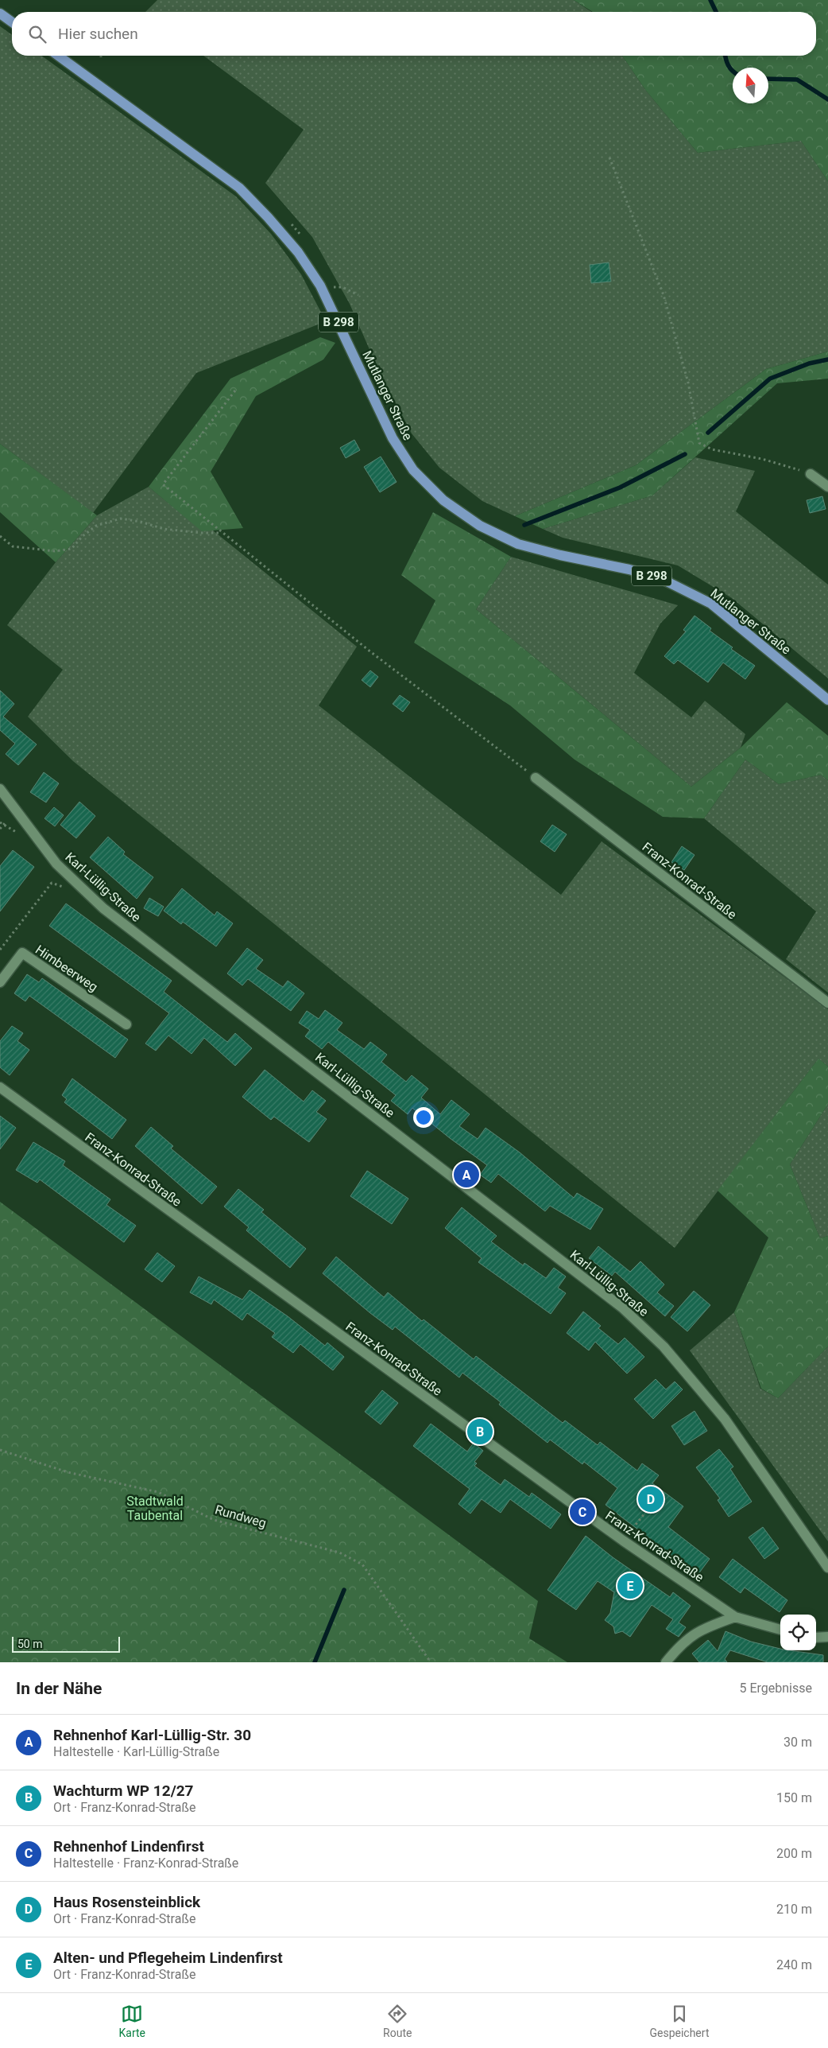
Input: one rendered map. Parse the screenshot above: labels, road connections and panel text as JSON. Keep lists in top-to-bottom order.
{
  "streets": {
    "main road": ["B 298", "Mutlanger Straße"],
    "street": ["Franz-Konrad-Straße", "Karl-Lüllig-Straße", "Himbeerweg"],
    "path": ["Rundweg"]
  },
  "parks": ["Stadtwald Taubental"],
  "scale_bar": "50 m",
  "north": "top",
  "page": {
    "search": "Hier suchen",
    "pins": [
      "A",
      "B",
      "D",
      "C",
      "E"
    ],
    "scale": "50 m",
    "heading": ["In der Nähe", "5 Ergebnisse"],
    "list": [
      {
        "mark": "A",
        "name": "Rehnenhof Karl-Lüllig-Str. 30",
        "note": "Haltestelle · Karl-Lüllig-Straße",
        "value": "30 m"
      },
      {
        "mark": "B",
        "name": "Wachturm WP 12/27",
        "note": "Ort · Franz-Konrad-Straße",
        "value": "150 m"
      },
      {
        "mark": "C",
        "name": "Rehnenhof Lindenfirst",
        "note": "Haltestelle · Franz-Konrad-Straße",
        "value": "200 m"
      },
      {
        "mark": "D",
        "name": "Haus Rosensteinblick",
        "note": "Ort · Franz-Konrad-Straße",
        "value": "210 m"
      },
      {
        "mark": "E",
        "name": "Alten- und Pflegeheim Lindenfirst",
        "note": "Ort · Franz-Konrad-Straße",
        "value": "240 m"
      }
    ],
    "nav": ["Karte", "Route", "Gespeichert"]
  }
}
